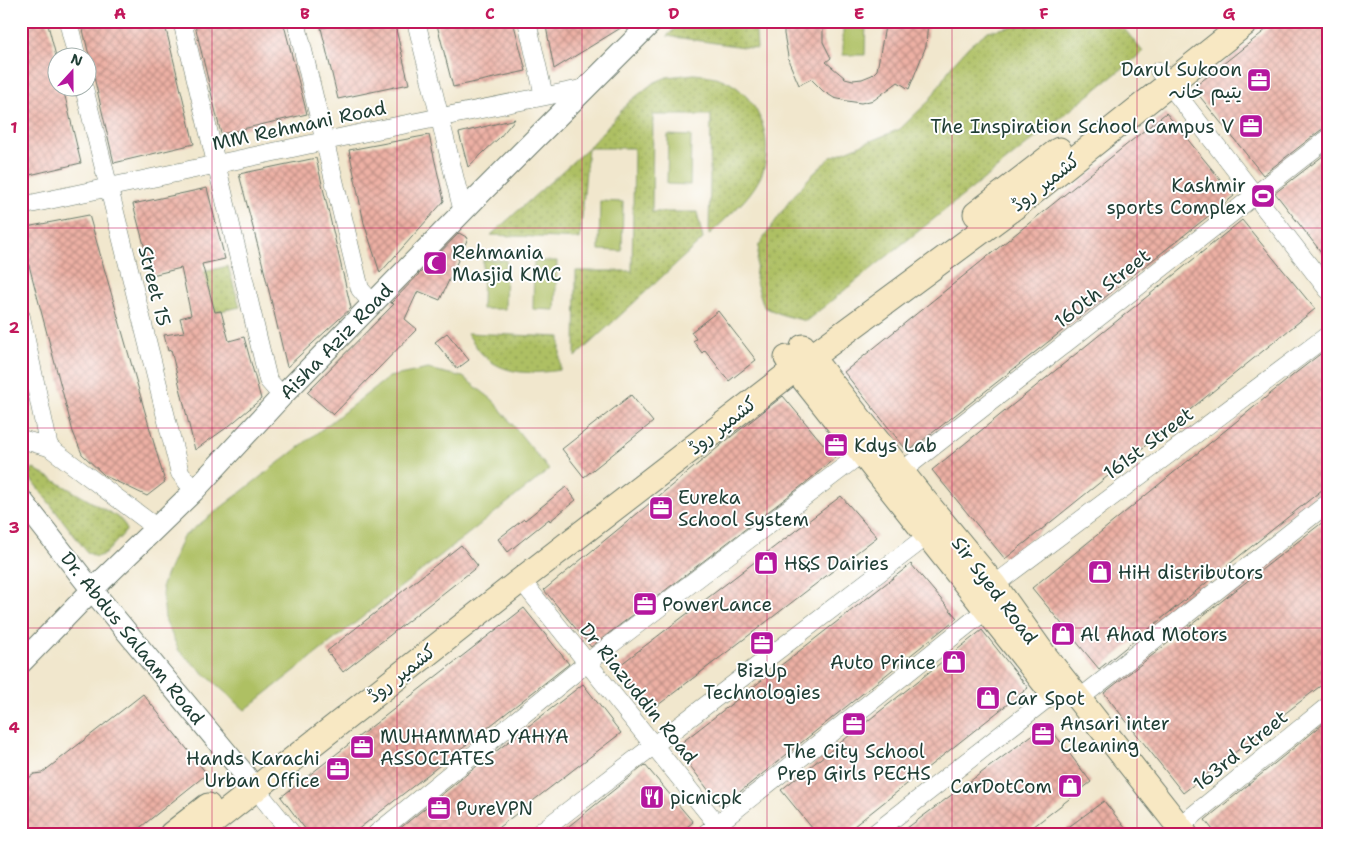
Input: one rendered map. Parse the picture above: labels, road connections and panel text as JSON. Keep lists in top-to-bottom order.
{
  "streets": {
    "main road": ["کشمیر روڈ", "Sir Syed Road"],
    "street": [
      "MM Rehmani Road",
      "Street 15",
      "160th Street",
      "Aisha Aziz Road",
      "161st Street",
      "Dr. Abdus Salaam Road",
      "Dr Riazuddin Road",
      "163rd Street"
    ]
  },
  "crossings": [
    ["MM Rehmani Road", "Street 15"],
    ["MM Rehmani Road", "Aisha Aziz Road"],
    ["کشمیر روڈ", "Sir Syed Road"],
    ["کشمیر روڈ", "Dr. Abdus Salaam Road"],
    ["کشمیر روڈ", "Dr Riazuddin Road"],
    ["Street 15", "Aisha Aziz Road"],
    ["160th Street", "Sir Syed Road"],
    ["Aisha Aziz Road", "Dr. Abdus Salaam Road"],
    ["161st Street", "Sir Syed Road"],
    ["Sir Syed Road", "163rd Street"]
  ],
  "places": {
    "office": [
      "Darul Sukoon یتیم خانہ",
      "The Inspiration School Campus V",
      "Kdys Lab",
      "Eureka School System",
      "PowerLance",
      "BizUp Technologies",
      "The City School Prep Girls PECHS",
      "Ansari inter Cleaning",
      "MUHAMMAD YAHYA ASSOCIATES",
      "Hands Karachi Urban Office",
      "PureVPN"
    ],
    "sports": ["Kashmir sports Complex"],
    "mosque": ["Rehmania Masjid KMC"],
    "shop": [
      "H&S Dairies",
      "HiH distributors",
      "Al Ahad Motors",
      "Auto Prince",
      "Car Spot",
      "CarDotCom"
    ],
    "restaurant": ["picnicpk"]
  },
  "north": "top",
  "grid": {
    "columns": [
      "A",
      "B",
      "C",
      "D",
      "E",
      "F",
      "G"
    ],
    "rows": [
      "1",
      "2",
      "3",
      "4"
    ]
  }
}
